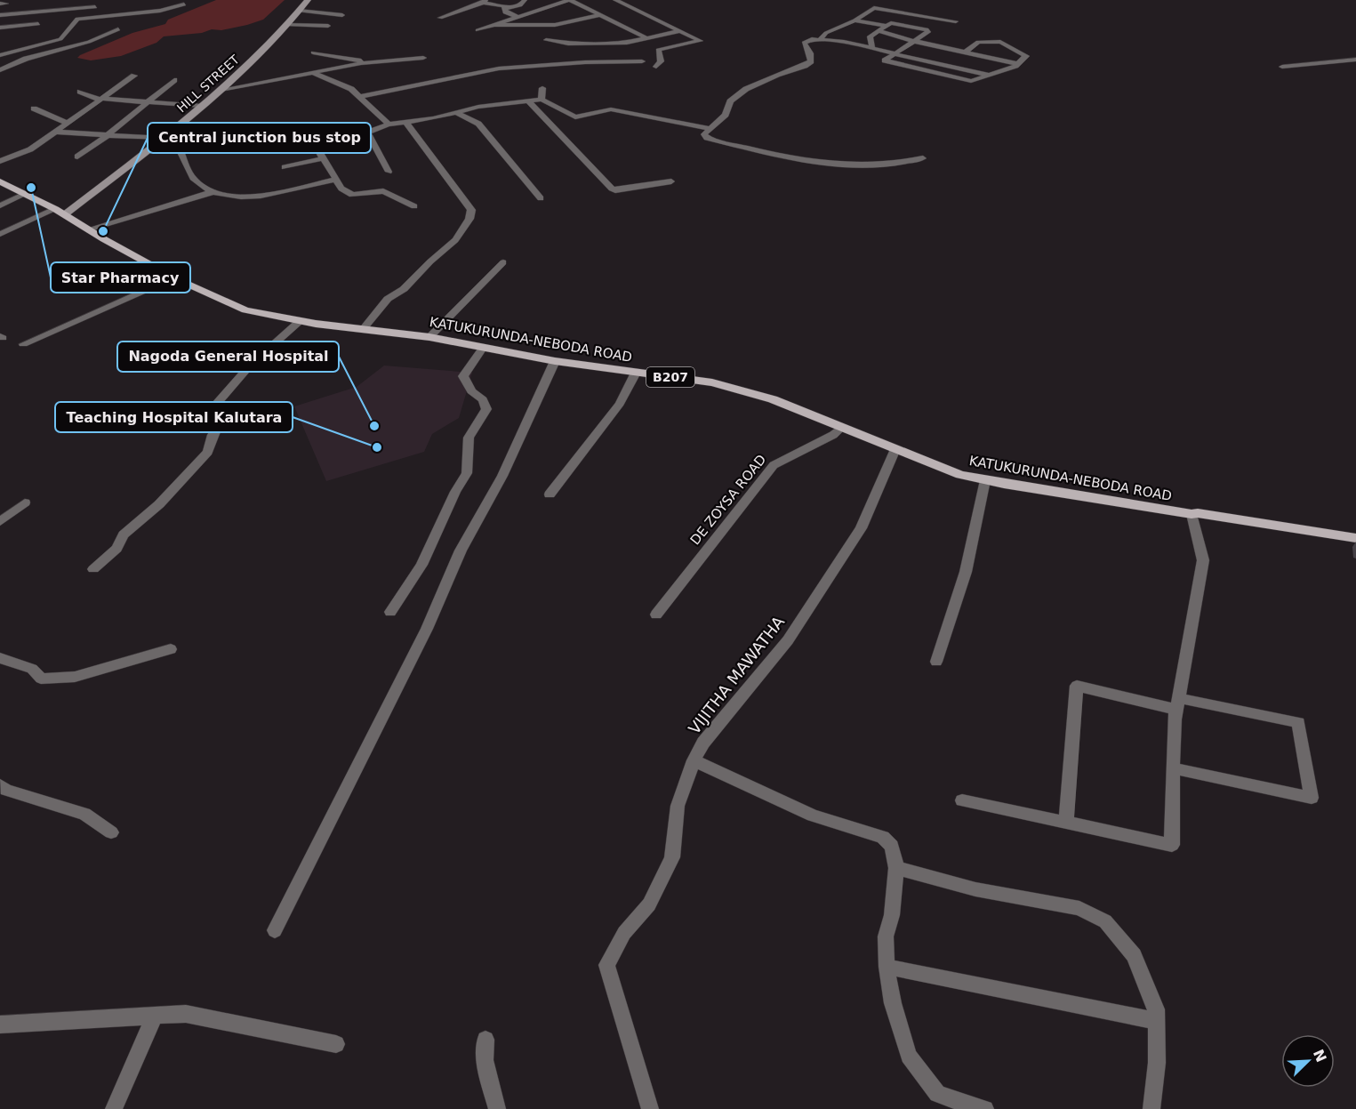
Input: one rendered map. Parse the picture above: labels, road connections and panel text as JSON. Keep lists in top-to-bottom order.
{
  "streets": {
    "main road": ["HILL STREET", "KATUKURUNDA-NEBODA ROAD", "B207"],
    "street": ["DE ZOYSA ROAD", "VIJITHA MAWATHA"]
  },
  "crossings": [
    ["HILL STREET", "KATUKURUNDA-NEBODA ROAD"],
    ["KATUKURUNDA-NEBODA ROAD", "DE ZOYSA ROAD"],
    ["KATUKURUNDA-NEBODA ROAD", "VIJITHA MAWATHA"]
  ],
  "places": [
    "Star Pharmacy",
    "Central junction bus stop",
    "Nagoda General Hospital",
    "Teaching Hospital Kalutara"
  ],
  "north": "top right"
}
